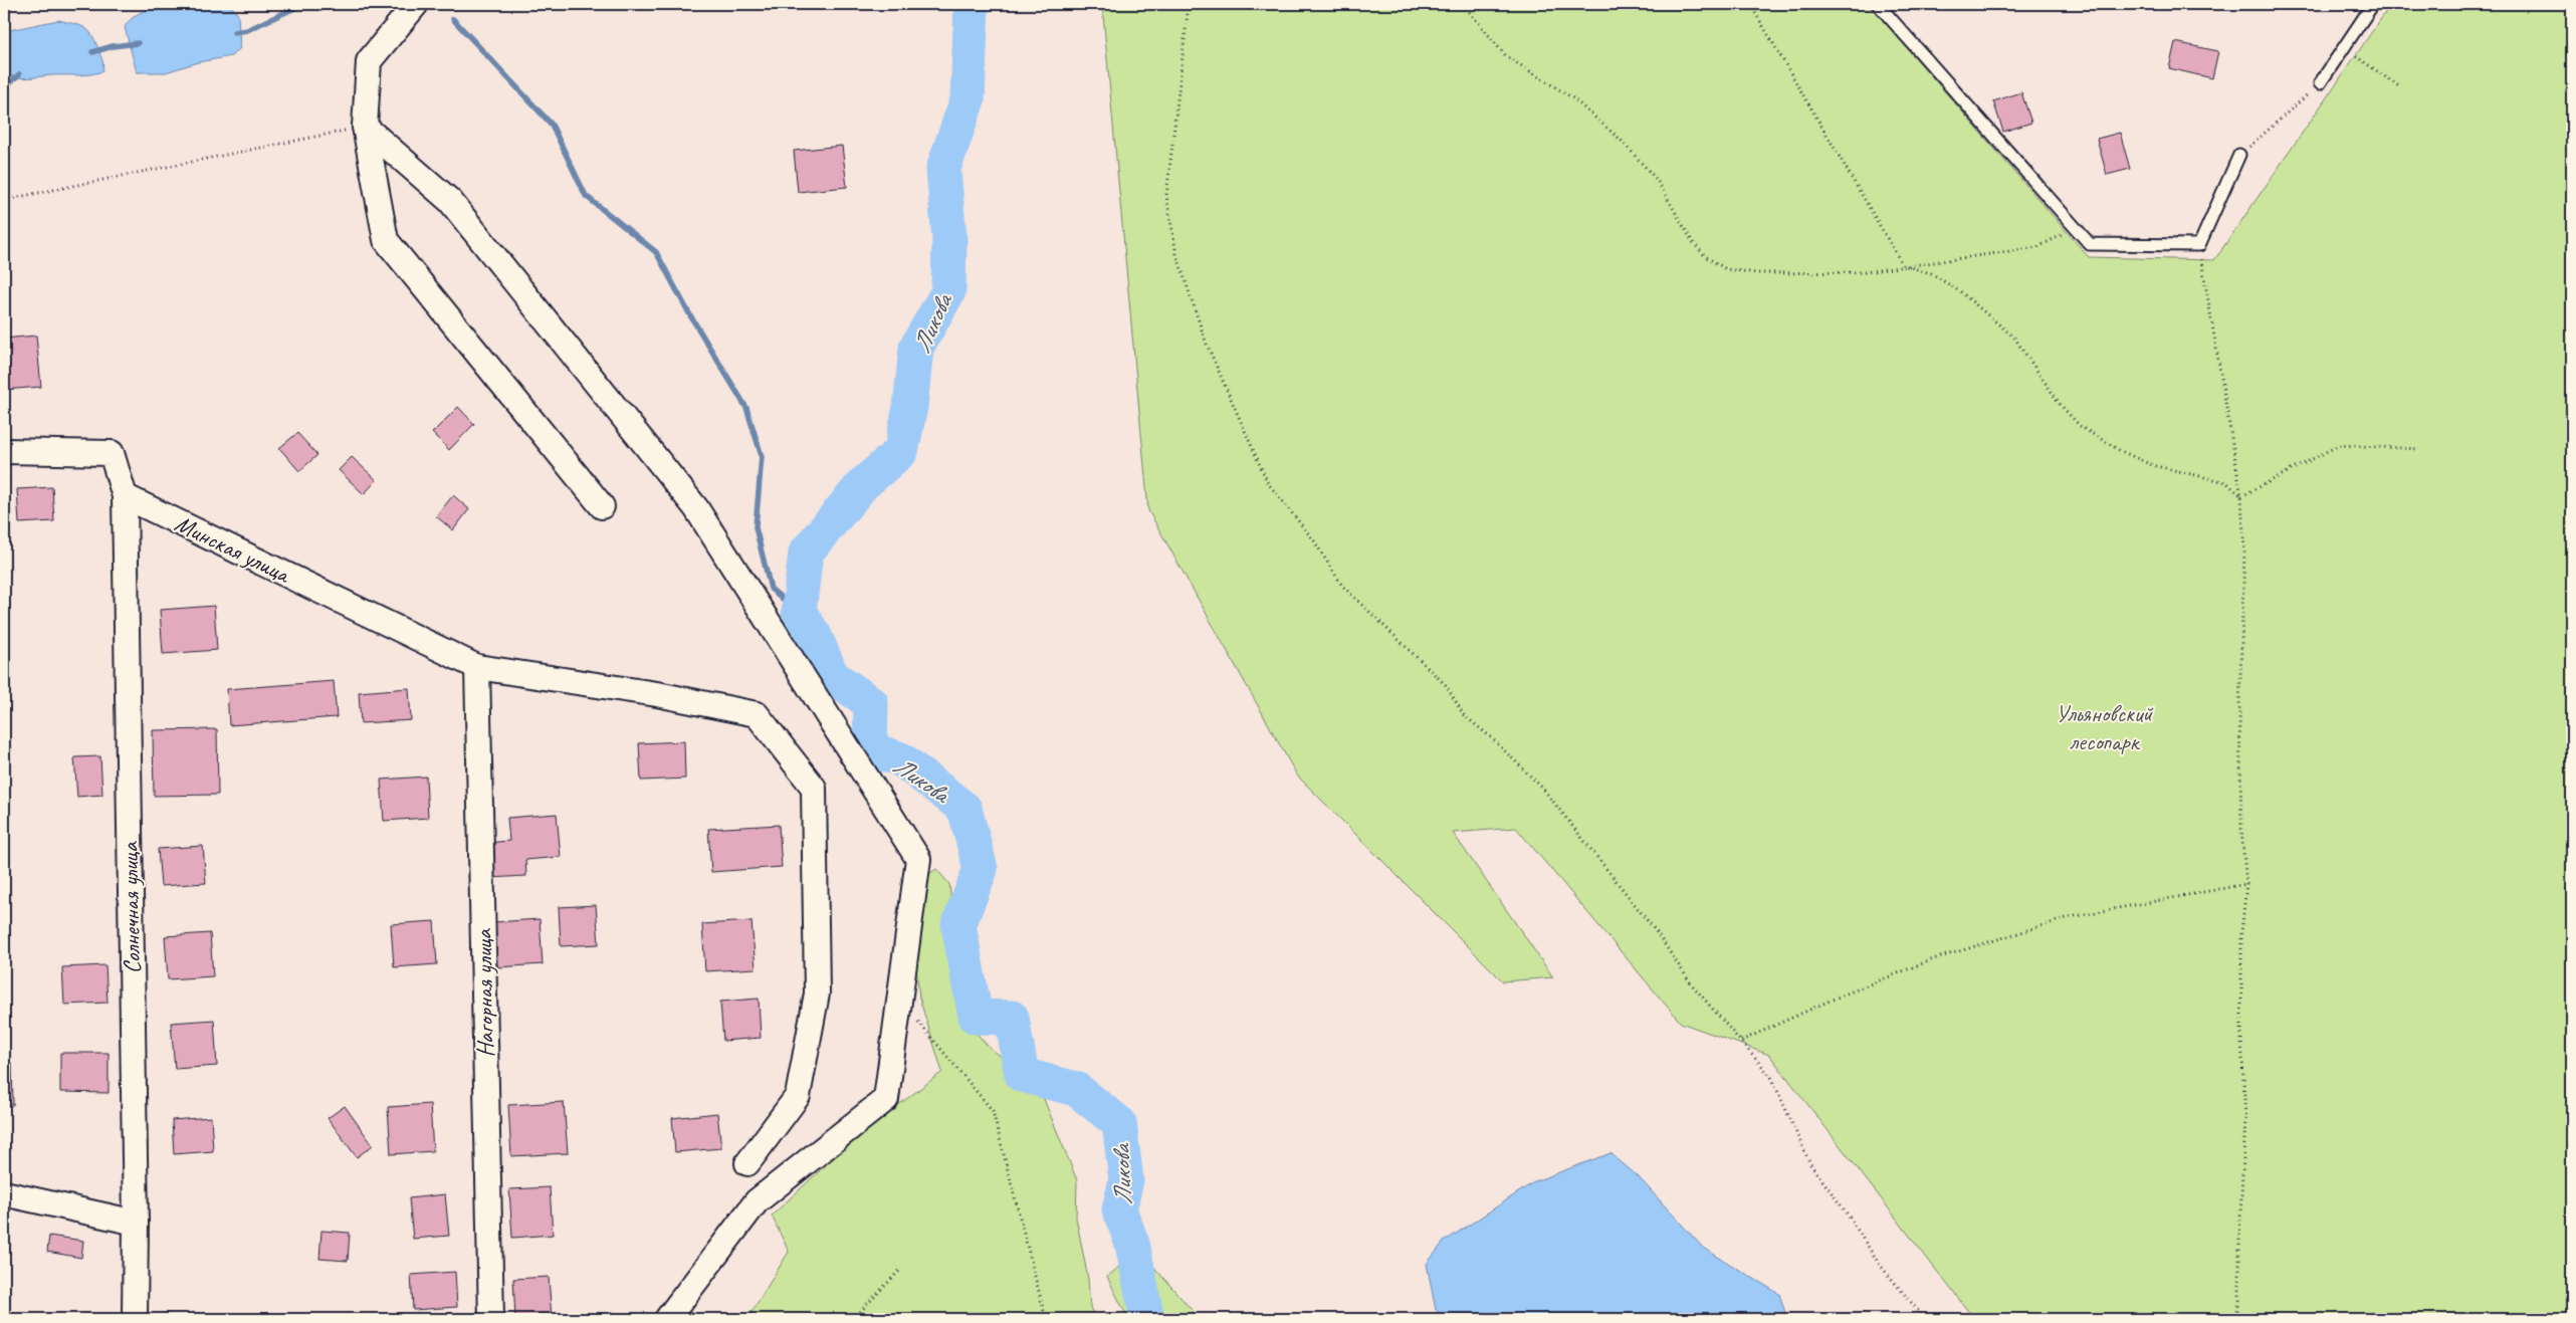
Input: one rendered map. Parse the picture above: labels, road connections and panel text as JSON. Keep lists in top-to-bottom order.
{
  "streets": {
    "street": ["Минская улица", "Солнечная улица", "Нагорная улица"]
  },
  "crossings": [
    ["Минская улица", "Солнечная улица"],
    ["Минская улица", "Нагорная улица"]
  ],
  "water": ["Ликова"],
  "parks": ["Ульяновский лесопарк"]
}
